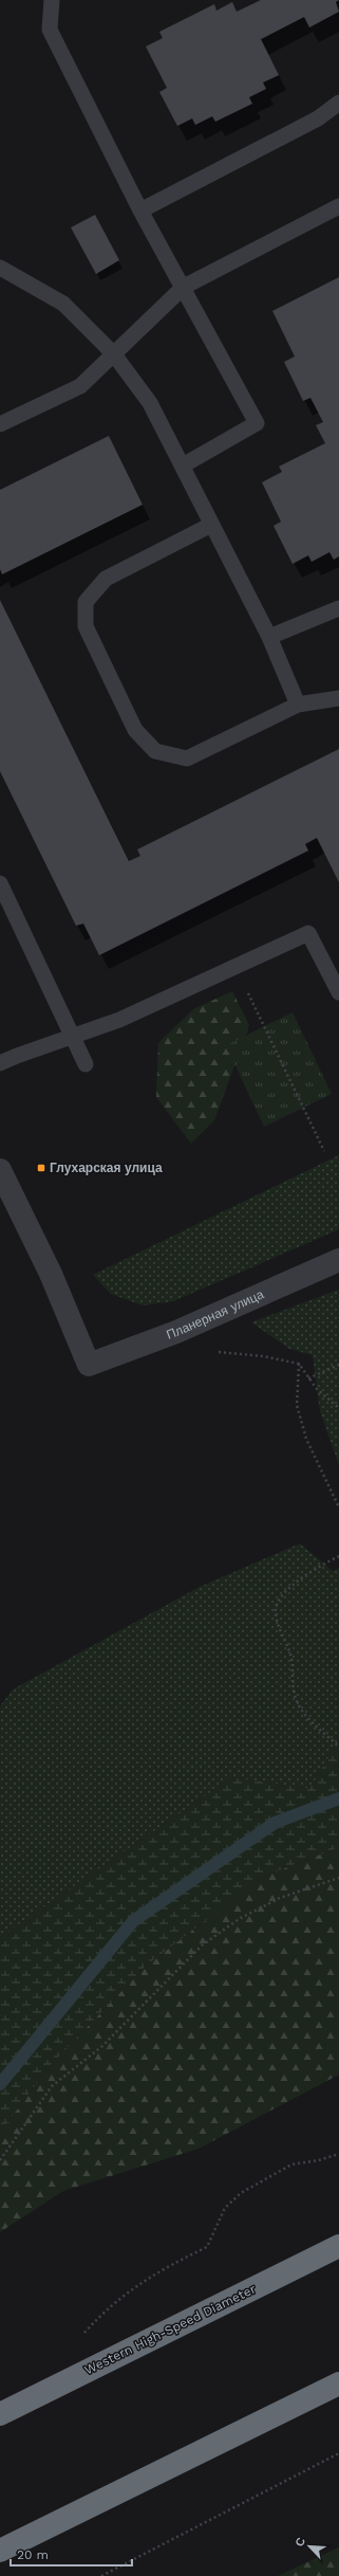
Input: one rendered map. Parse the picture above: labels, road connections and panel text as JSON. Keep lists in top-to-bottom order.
{
  "streets": {
    "highway": ["Western High-Speed Diameter"],
    "street": ["Планерная улица"]
  },
  "places": {
    "transit": ["Глухарская улица"]
  },
  "scale_bar": "20 m",
  "north": "top left"
}
